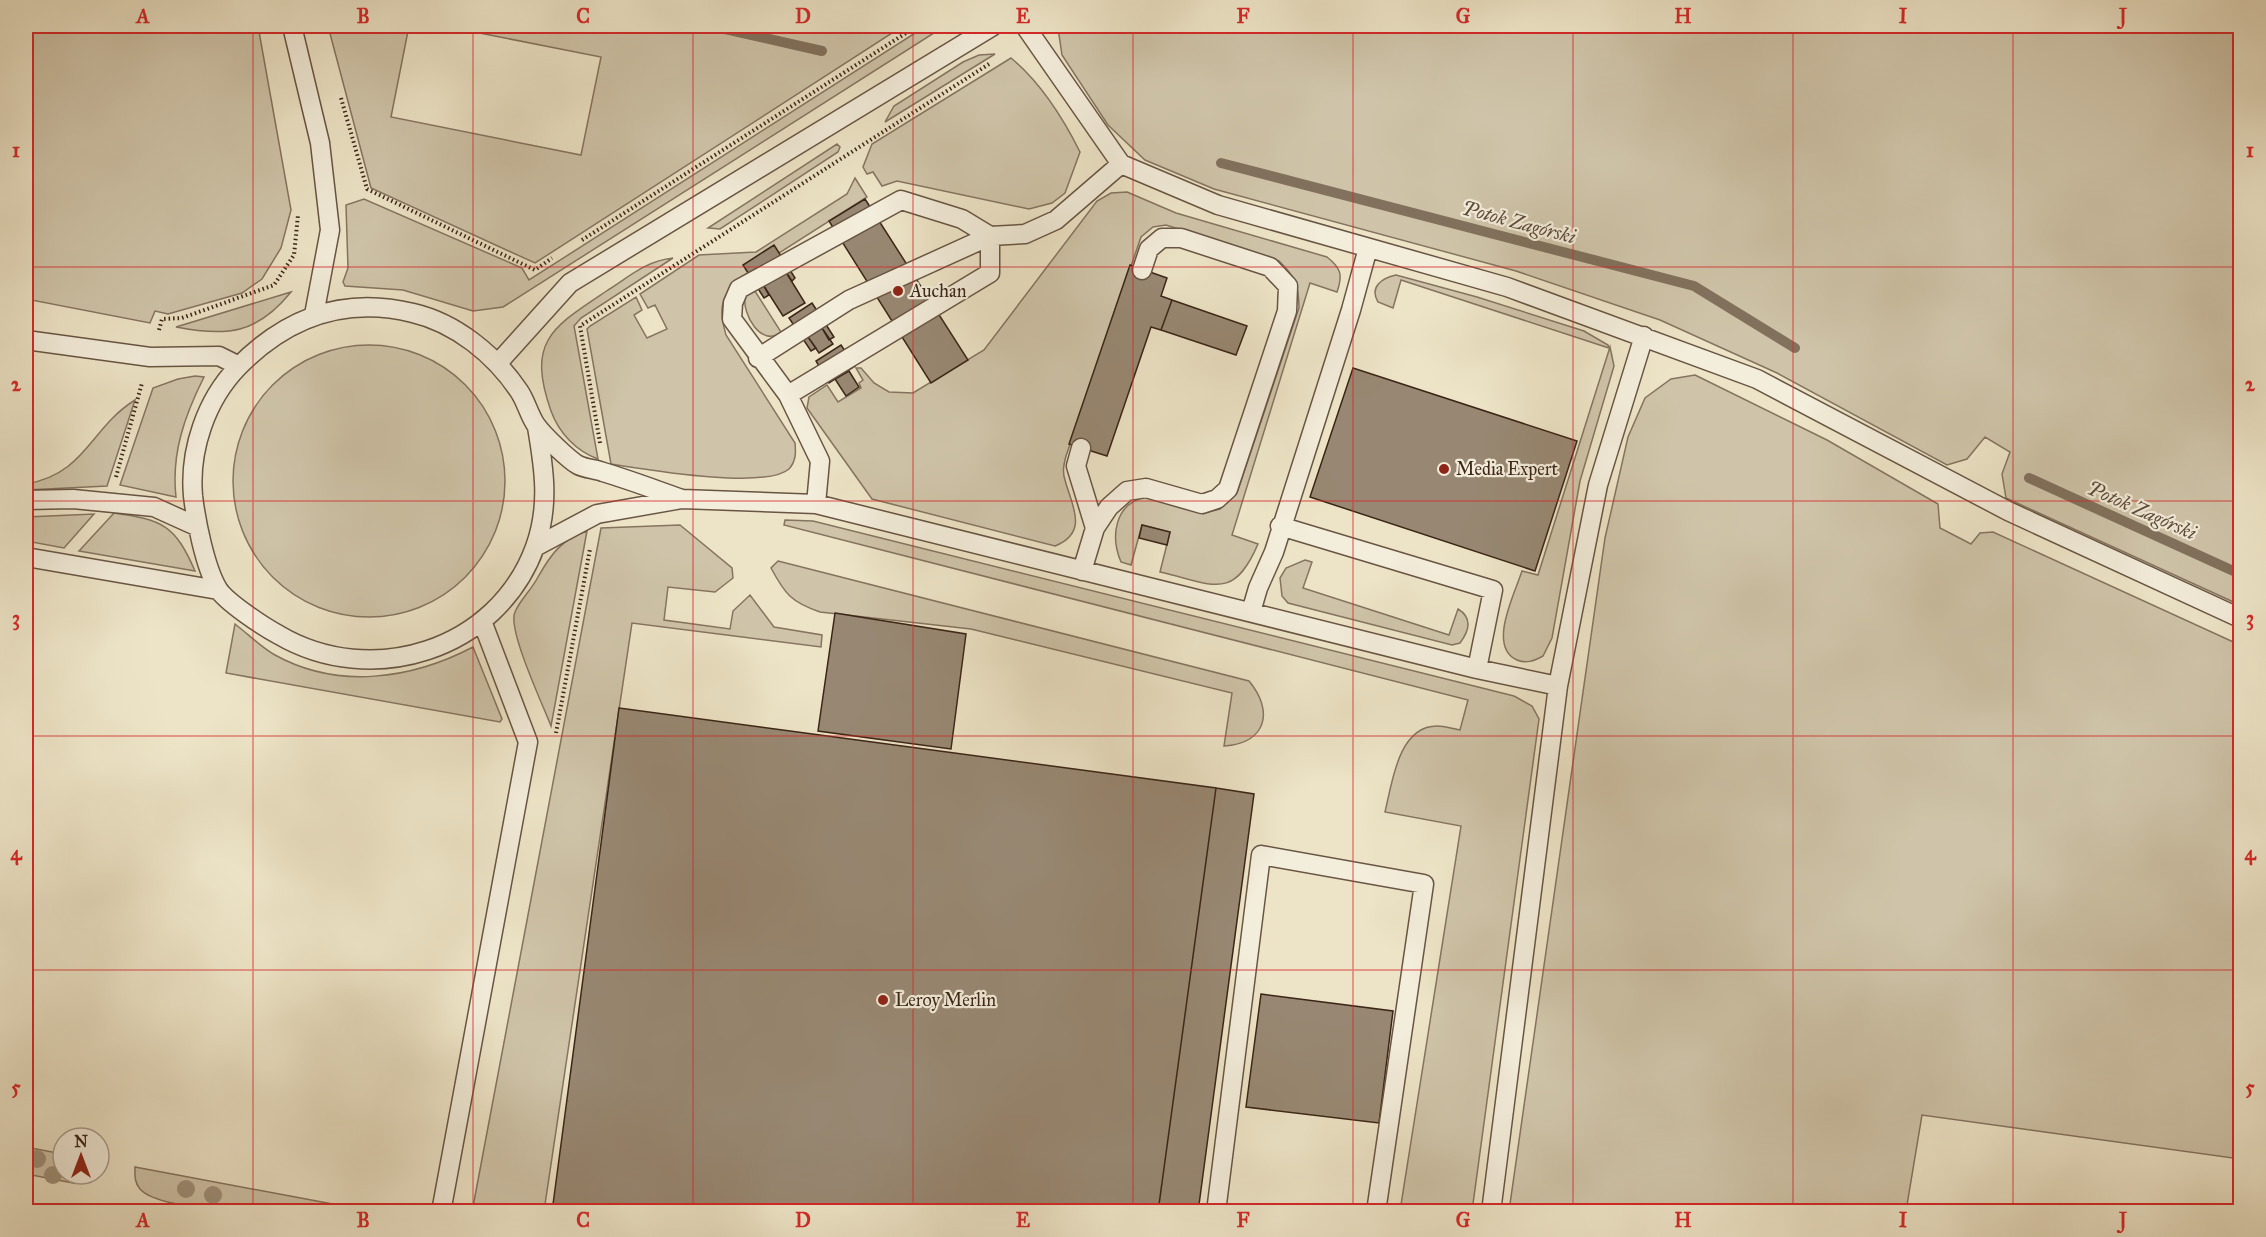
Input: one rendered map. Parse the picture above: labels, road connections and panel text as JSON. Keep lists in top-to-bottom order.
{
  "water": ["Potok Zagórski"],
  "places": ["Auchan", "Media Expert", "Leroy Merlin"],
  "north": "top",
  "grid": {
    "columns": [
      "A",
      "B",
      "C",
      "D",
      "E",
      "F",
      "G",
      "H",
      "I",
      "J"
    ],
    "rows": [
      "1",
      "2",
      "3",
      "4",
      "5"
    ]
  }
}
